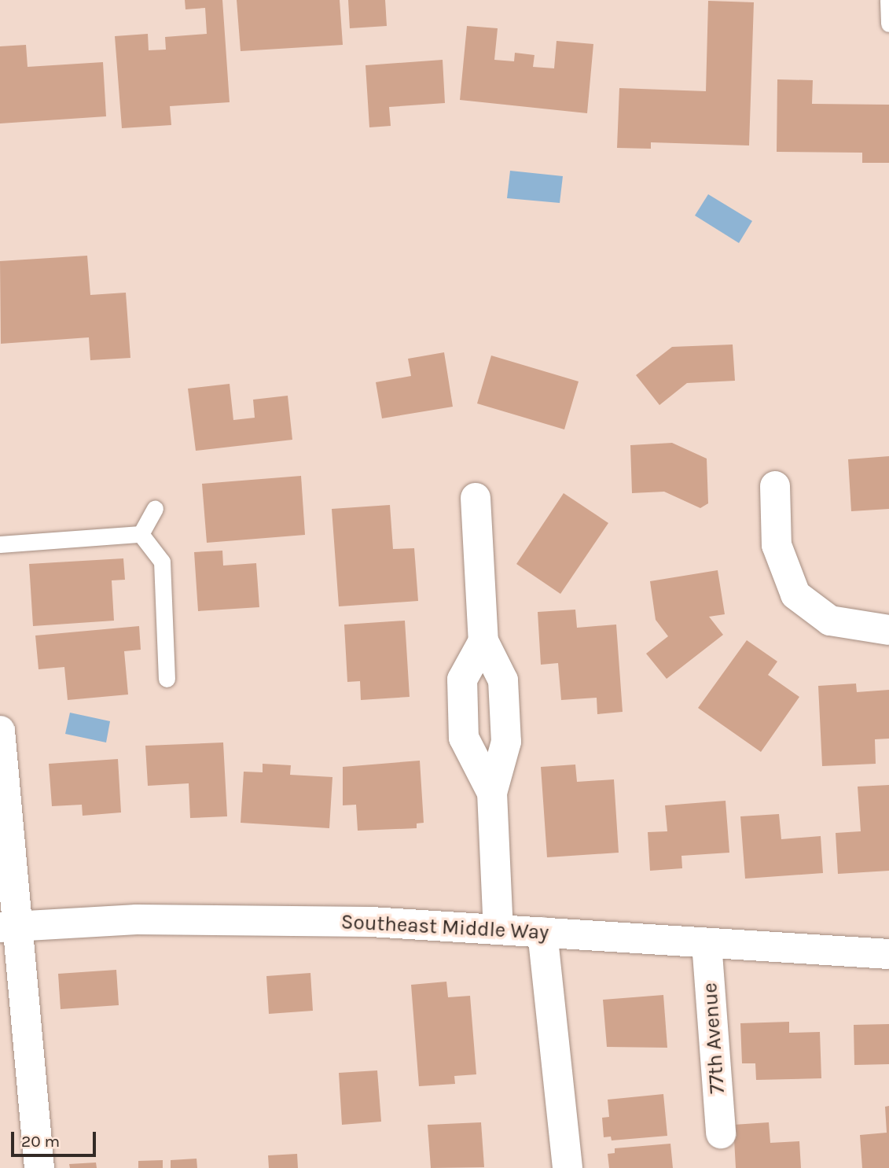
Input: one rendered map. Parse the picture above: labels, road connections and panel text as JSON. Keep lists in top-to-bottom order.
{
  "streets": {
    "street": ["Southeast Middle Way", "77th Avenue"]
  },
  "crossings": [
    ["Southeast Middle Way", "77th Avenue"]
  ],
  "scale_bar": "20 m"
}
